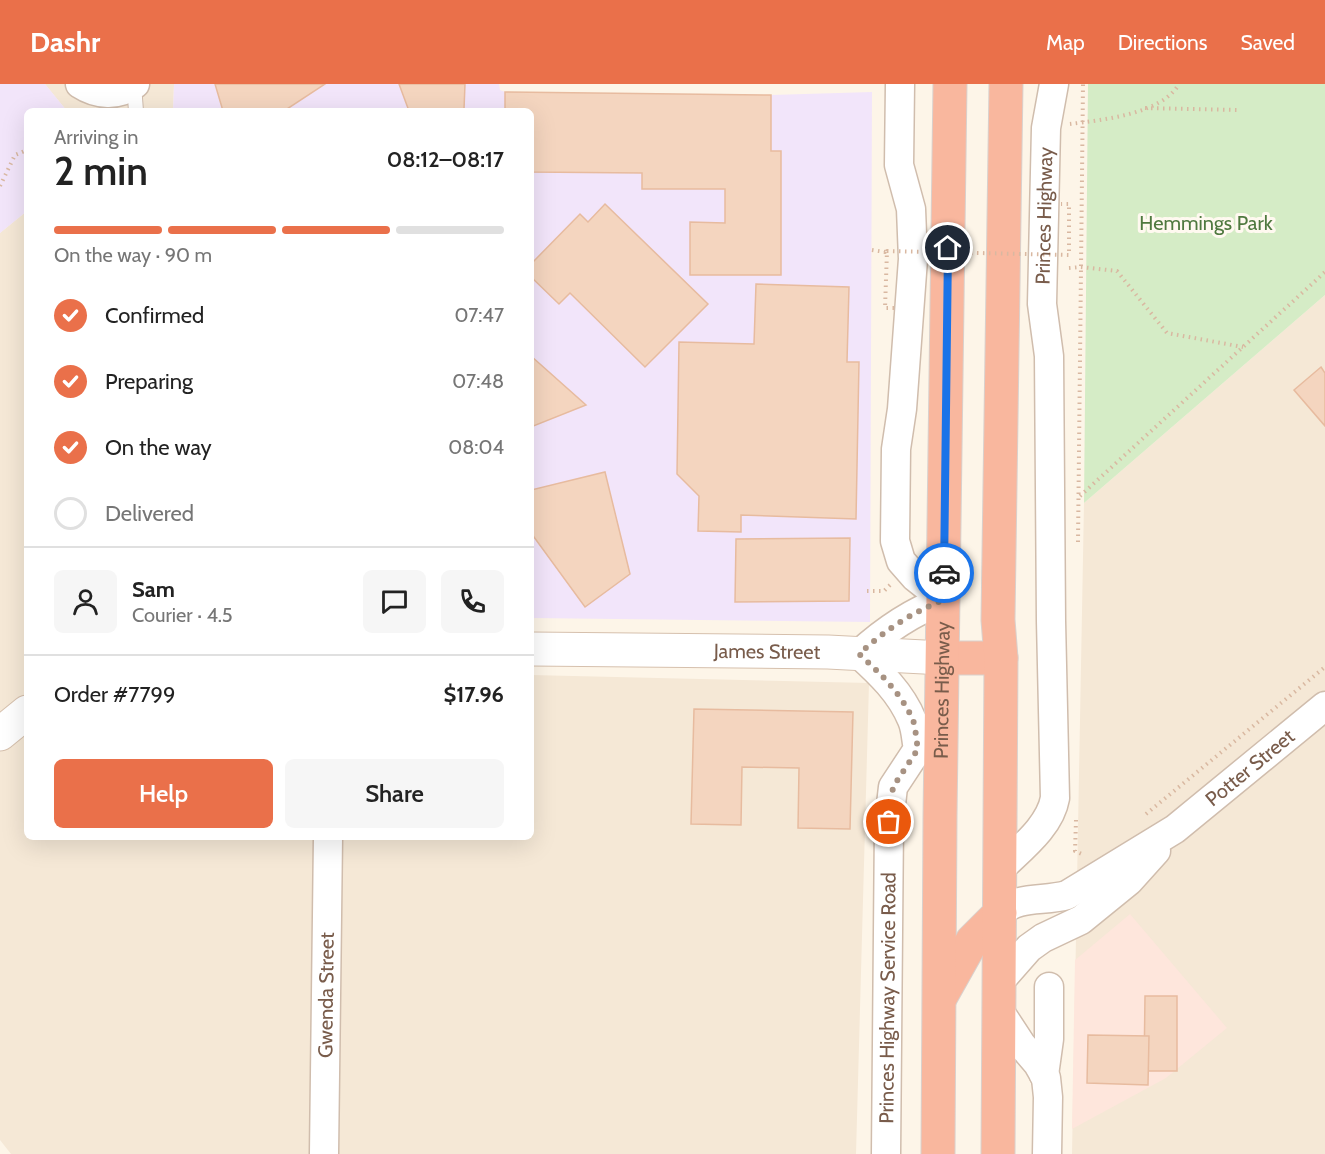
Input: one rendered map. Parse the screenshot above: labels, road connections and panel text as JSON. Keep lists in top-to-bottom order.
{
  "streets": {
    "highway": ["Princes Highway", "James Street"],
    "street": ["Potter Street", "Gwenda Street", "Princes Highway Service Road"]
  },
  "crossings": [
    ["Princes Highway", "James Street"],
    ["Princes Highway", "Potter Street"]
  ],
  "parks": ["Hemmings Park"],
  "page": {
    "header": "Dashr",
    "nav": ["Map", "Directions", "Saved"],
    "heading": ["2 min", "Arriving in", "08:12–08:17"],
    "panel": [
      "Sam",
      "Courier · 4.5",
      "Order #7799",
      "$17.96"
    ],
    "bar": "On the way · 90 m",
    "list": [
      ["Confirmed", "07:47"],
      ["Preparing", "07:48"],
      ["On the way", "08:04"],
      "Delivered"
    ],
    "buttons": ["Help", "Share"]
  }
}
